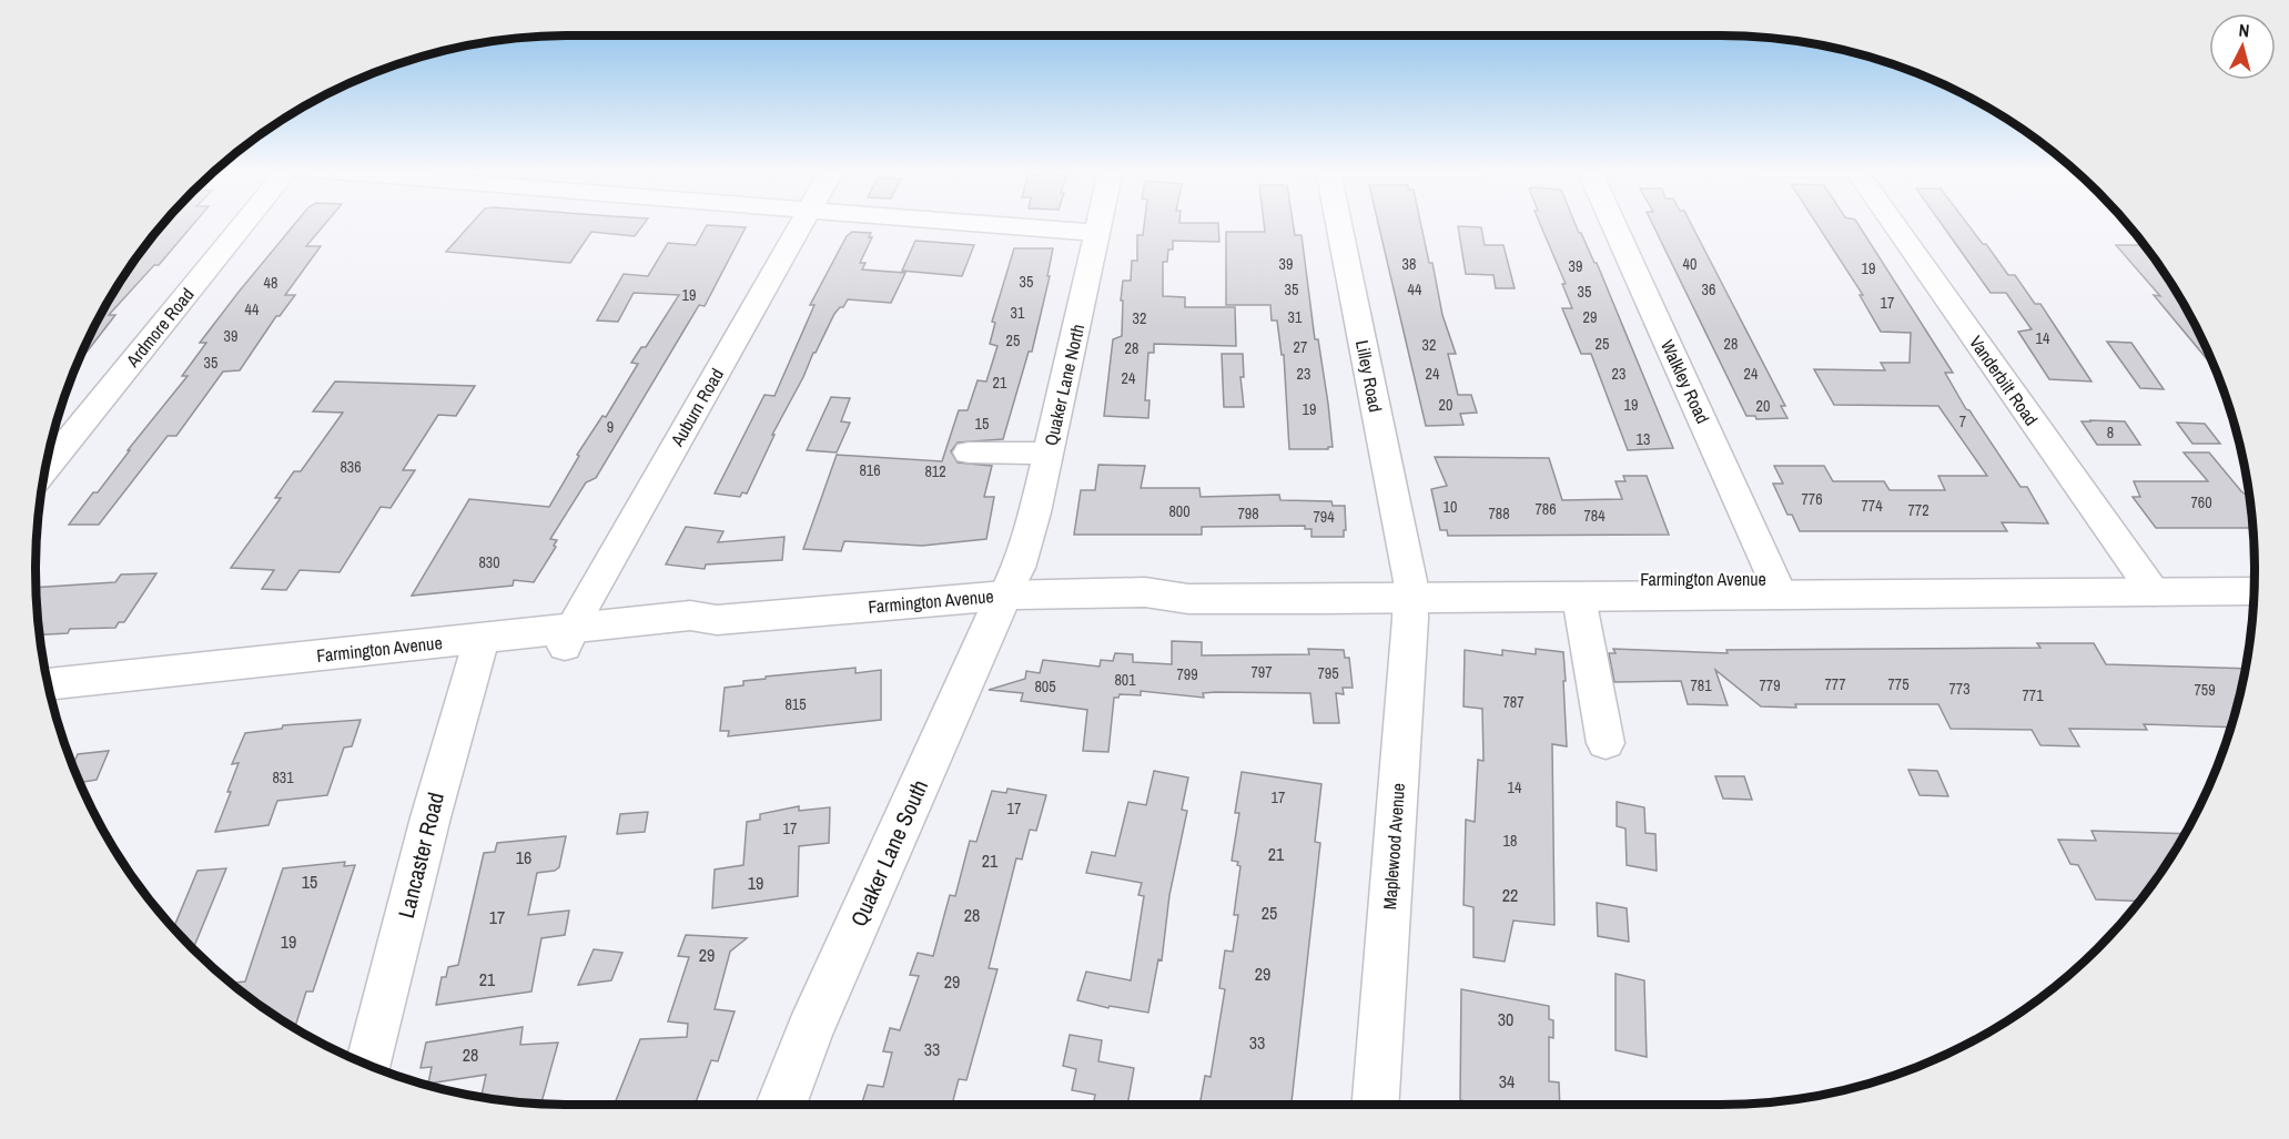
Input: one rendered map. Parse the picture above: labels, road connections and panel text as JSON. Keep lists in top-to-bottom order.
{
  "streets": {
    "main road": ["Farmington Avenue", "Quaker Lane South"],
    "street": [
      "Ardmore Road",
      "Lilley Road",
      "Vanderbilt Road",
      "Walkley Road",
      "Quaker Lane North",
      "Auburn Road",
      "Maplewood Avenue",
      "Lancaster Road"
    ]
  },
  "crossings": [
    ["Lilley Road", "Farmington Avenue"],
    ["Lilley Road", "Maplewood Avenue"],
    ["Vanderbilt Road", "Farmington Avenue"],
    ["Walkley Road", "Farmington Avenue"],
    ["Quaker Lane North", "Farmington Avenue"],
    ["Quaker Lane North", "Quaker Lane South"],
    ["Auburn Road", "Farmington Avenue"],
    ["Farmington Avenue", "Maplewood Avenue"],
    ["Farmington Avenue", "Quaker Lane South"],
    ["Farmington Avenue", "Lancaster Road"]
  ],
  "house_numbers": [
    "39",
    "38",
    "40",
    "39",
    "19",
    "35",
    "48",
    "35",
    "44",
    "36",
    "35",
    "19",
    "17",
    "44",
    "31",
    "31",
    "29",
    "32",
    "39",
    "14",
    "25",
    "25",
    "28",
    "32",
    "27",
    "28",
    "35",
    "23",
    "24",
    "23",
    "24",
    "24",
    "21",
    "20",
    "19",
    "20",
    "19",
    "7",
    "15",
    "9",
    "8",
    "13",
    "836",
    "816",
    "812",
    "776",
    "760",
    "774",
    "10",
    "786",
    "772",
    "800",
    "798",
    "788",
    "784",
    "794",
    "830",
    "797",
    "795",
    "799",
    "801",
    "777",
    "775",
    "781",
    "779",
    "805",
    "773",
    "759",
    "771",
    "787",
    "815",
    "831",
    "14",
    "17",
    "17",
    "17",
    "18",
    "21",
    "16",
    "21",
    "15",
    "19",
    "22",
    "25",
    "28",
    "17",
    "19",
    "29",
    "29",
    "21",
    "29",
    "30",
    "33",
    "33",
    "28",
    "34"
  ],
  "north": "top"
}
